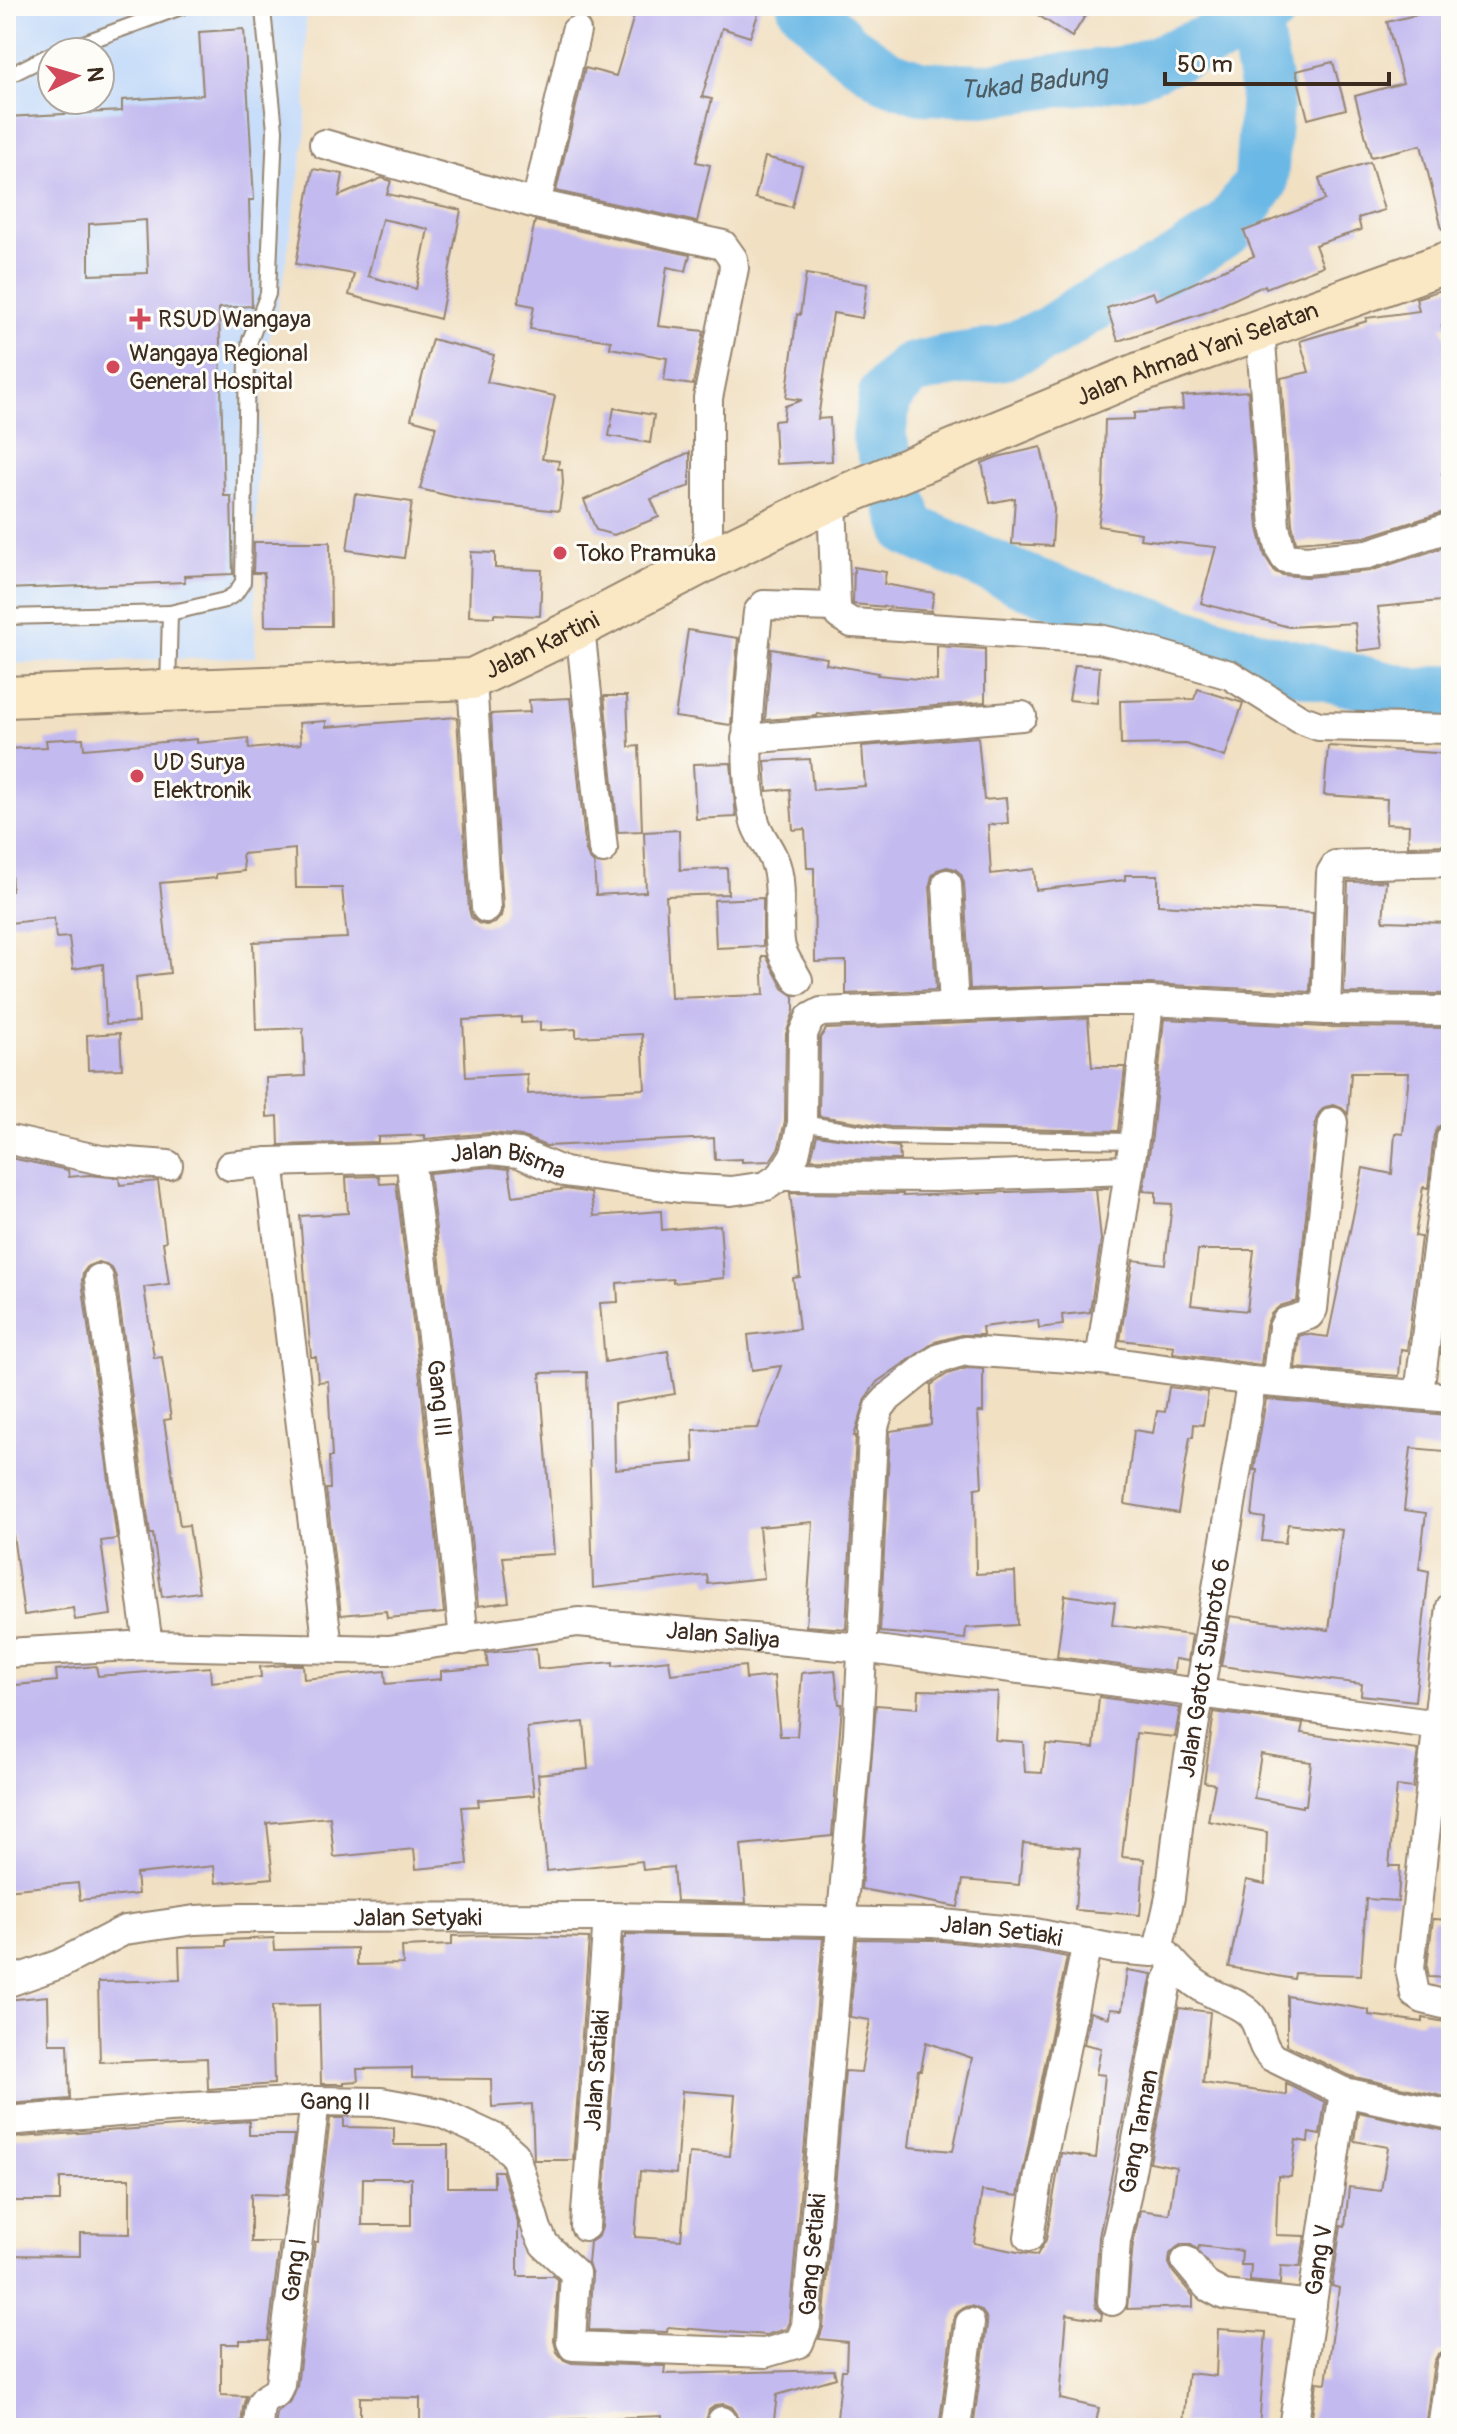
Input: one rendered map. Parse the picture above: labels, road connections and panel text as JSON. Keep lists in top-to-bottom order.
{
  "streets": {
    "main road": ["Jalan Ahmad Yani Selatan", "Jalan Kartini"],
    "street": [
      "Jalan Bisma",
      "Gang III",
      "Jalan Saliya",
      "Jalan Gatot Subroto 6",
      "Jalan Setyaki",
      "Jalan Setiaki",
      "Jalan Satiaki",
      "Gang II",
      "Gang Taman",
      "Gang Setiaki",
      "Gang V",
      "Gang I"
    ]
  },
  "crossings": [
    ["Jalan Ahmad Yani Selatan", "Jalan Kartini"],
    ["Jalan Bisma", "Gang III"],
    ["Gang III", "Jalan Saliya"],
    ["Jalan Saliya", "Jalan Gatot Subroto 6"],
    ["Jalan Gatot Subroto 6", "Jalan Setiaki"],
    ["Jalan Gatot Subroto 6", "Gang Taman"],
    ["Jalan Setyaki", "Jalan Setiaki"],
    ["Jalan Setyaki", "Jalan Satiaki"],
    ["Jalan Setyaki", "Gang Setiaki"],
    ["Jalan Setiaki", "Gang Taman"],
    ["Jalan Setiaki", "Gang Setiaki"],
    ["Gang II", "Gang Setiaki"],
    ["Gang II", "Gang I"]
  ],
  "water": ["Tukad Badung"],
  "places": {
    "health": ["RSUD Wangaya"],
    "other": ["Wangaya Regional General Hospital", "Toko Pramuka", "UD Surya Elektronik"]
  },
  "scale_bar": "50 m",
  "north": "right"
}
